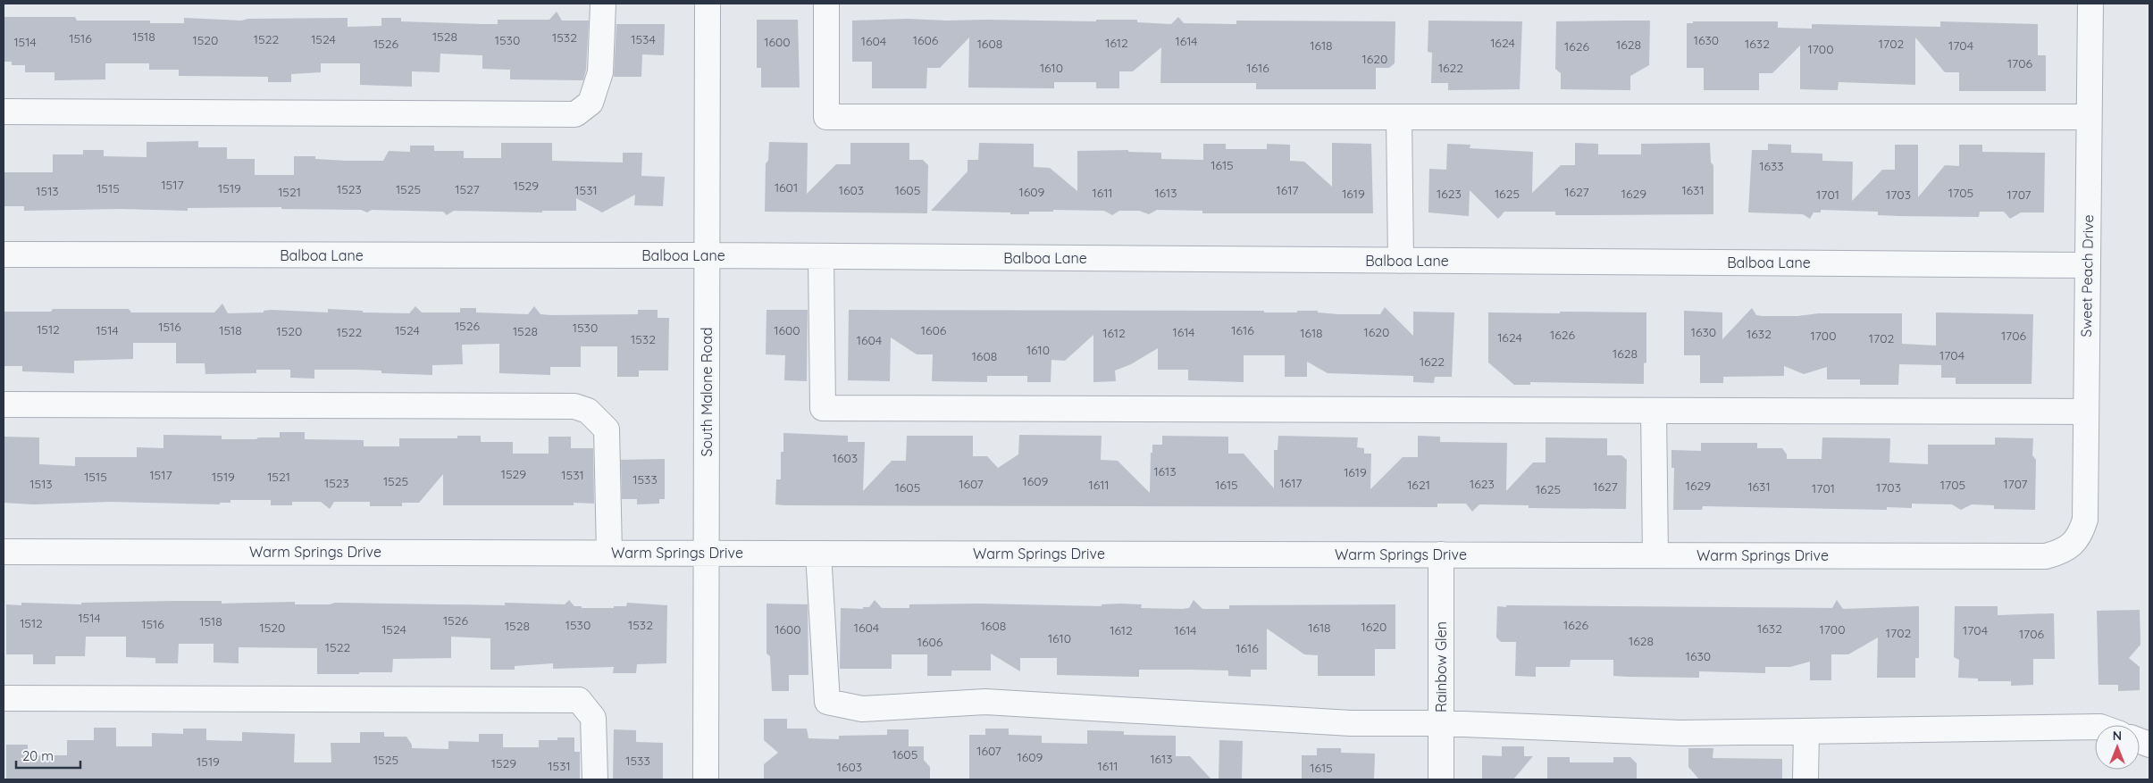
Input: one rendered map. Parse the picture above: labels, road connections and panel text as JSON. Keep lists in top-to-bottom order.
{
  "streets": {
    "street": [
      "Balboa Lane",
      "Sweet Peach Drive",
      "South Malone Road",
      "Warm Springs Drive",
      "Rainbow Glen"
    ]
  },
  "crossings": [
    ["Balboa Lane", "Sweet Peach Drive"],
    ["Balboa Lane", "South Malone Road"],
    ["Sweet Peach Drive", "Warm Springs Drive"],
    ["South Malone Road", "Warm Springs Drive"],
    ["Warm Springs Drive", "Rainbow Glen"]
  ],
  "house_numbers": [
    "1518",
    "1528",
    "1532",
    "1516",
    "1522",
    "1524",
    "1534",
    "1520",
    "1530",
    "1606",
    "1630",
    "1604",
    "1614",
    "1514",
    "1600",
    "1612",
    "1624",
    "1526",
    "1608",
    "1632",
    "1702",
    "1628",
    "1618",
    "1704",
    "1626",
    "1700",
    "1620",
    "1706",
    "1610",
    "1616",
    "1622",
    "1615",
    "1633",
    "1517",
    "1529",
    "1601",
    "1515",
    "1519",
    "1523",
    "1525",
    "1527",
    "1531",
    "1603",
    "1605",
    "1617",
    "1631",
    "1513",
    "1521",
    "1609",
    "1627",
    "1611",
    "1613",
    "1705",
    "1619",
    "1623",
    "1625",
    "1629",
    "1701",
    "1703",
    "1707",
    "1526",
    "1516",
    "1530",
    "1512",
    "1514",
    "1518",
    "1524",
    "1600",
    "1606",
    "1616",
    "1520",
    "1528",
    "1522",
    "1614",
    "1620",
    "1630",
    "1612",
    "1618",
    "1632",
    "1626",
    "1700",
    "1706",
    "1624",
    "1702",
    "1532",
    "1604",
    "1610",
    "1628",
    "1704",
    "1608",
    "1622",
    "1603",
    "1613",
    "1619",
    "1529",
    "1517",
    "1531",
    "1515",
    "1519",
    "1521",
    "1533",
    "1525",
    "1609",
    "1523",
    "1617",
    "1513",
    "1607",
    "1623",
    "1707",
    "1611",
    "1615",
    "1621",
    "1705",
    "1629",
    "1627",
    "1631",
    "1605",
    "1703",
    "1701",
    "1625",
    "1514",
    "1526",
    "1518",
    "1512",
    "1516",
    "1530",
    "1532",
    "1626",
    "1528",
    "1608",
    "1620",
    "1520",
    "1604",
    "1618",
    "1632",
    "1524",
    "1600",
    "1700",
    "1612",
    "1614",
    "1704",
    "1702",
    "1706",
    "1610",
    "1628",
    "1606",
    "1522",
    "1616",
    "1630",
    "1607",
    "1605",
    "1609",
    "1613",
    "1525",
    "1533",
    "1519",
    "1529",
    "1531",
    "1611",
    "1603",
    "1615"
  ],
  "scale_bar": "20 m",
  "north": "top"
}
